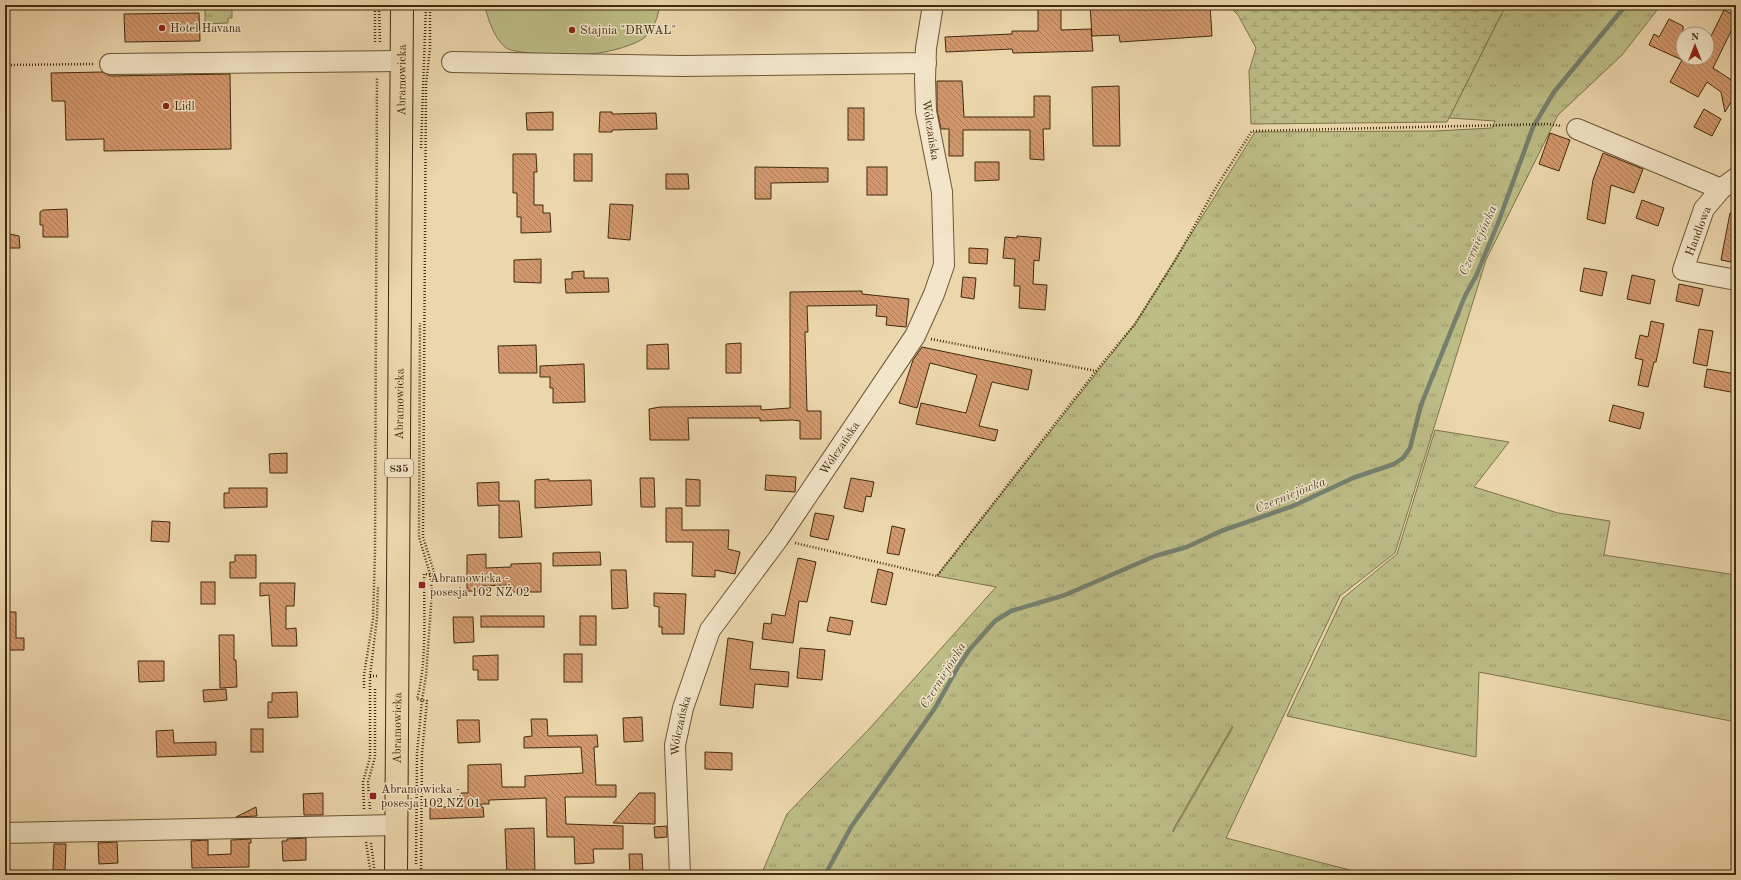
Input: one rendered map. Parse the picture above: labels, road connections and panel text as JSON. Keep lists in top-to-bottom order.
{
  "streets": {
    "main road": ["Abramowicka", "835"],
    "street": ["Wólczańska", "Handlowa"]
  },
  "water": ["Czerniejówka"],
  "places": {
    "other": ["Hotel Havana", "Stajnia \"DRWAL\"", "Lidl"],
    "transit": ["Abramowicka - posesja 102 NŻ 02", "Abramowicka - posesja 102 NŻ 01"]
  },
  "north": "top"
}
